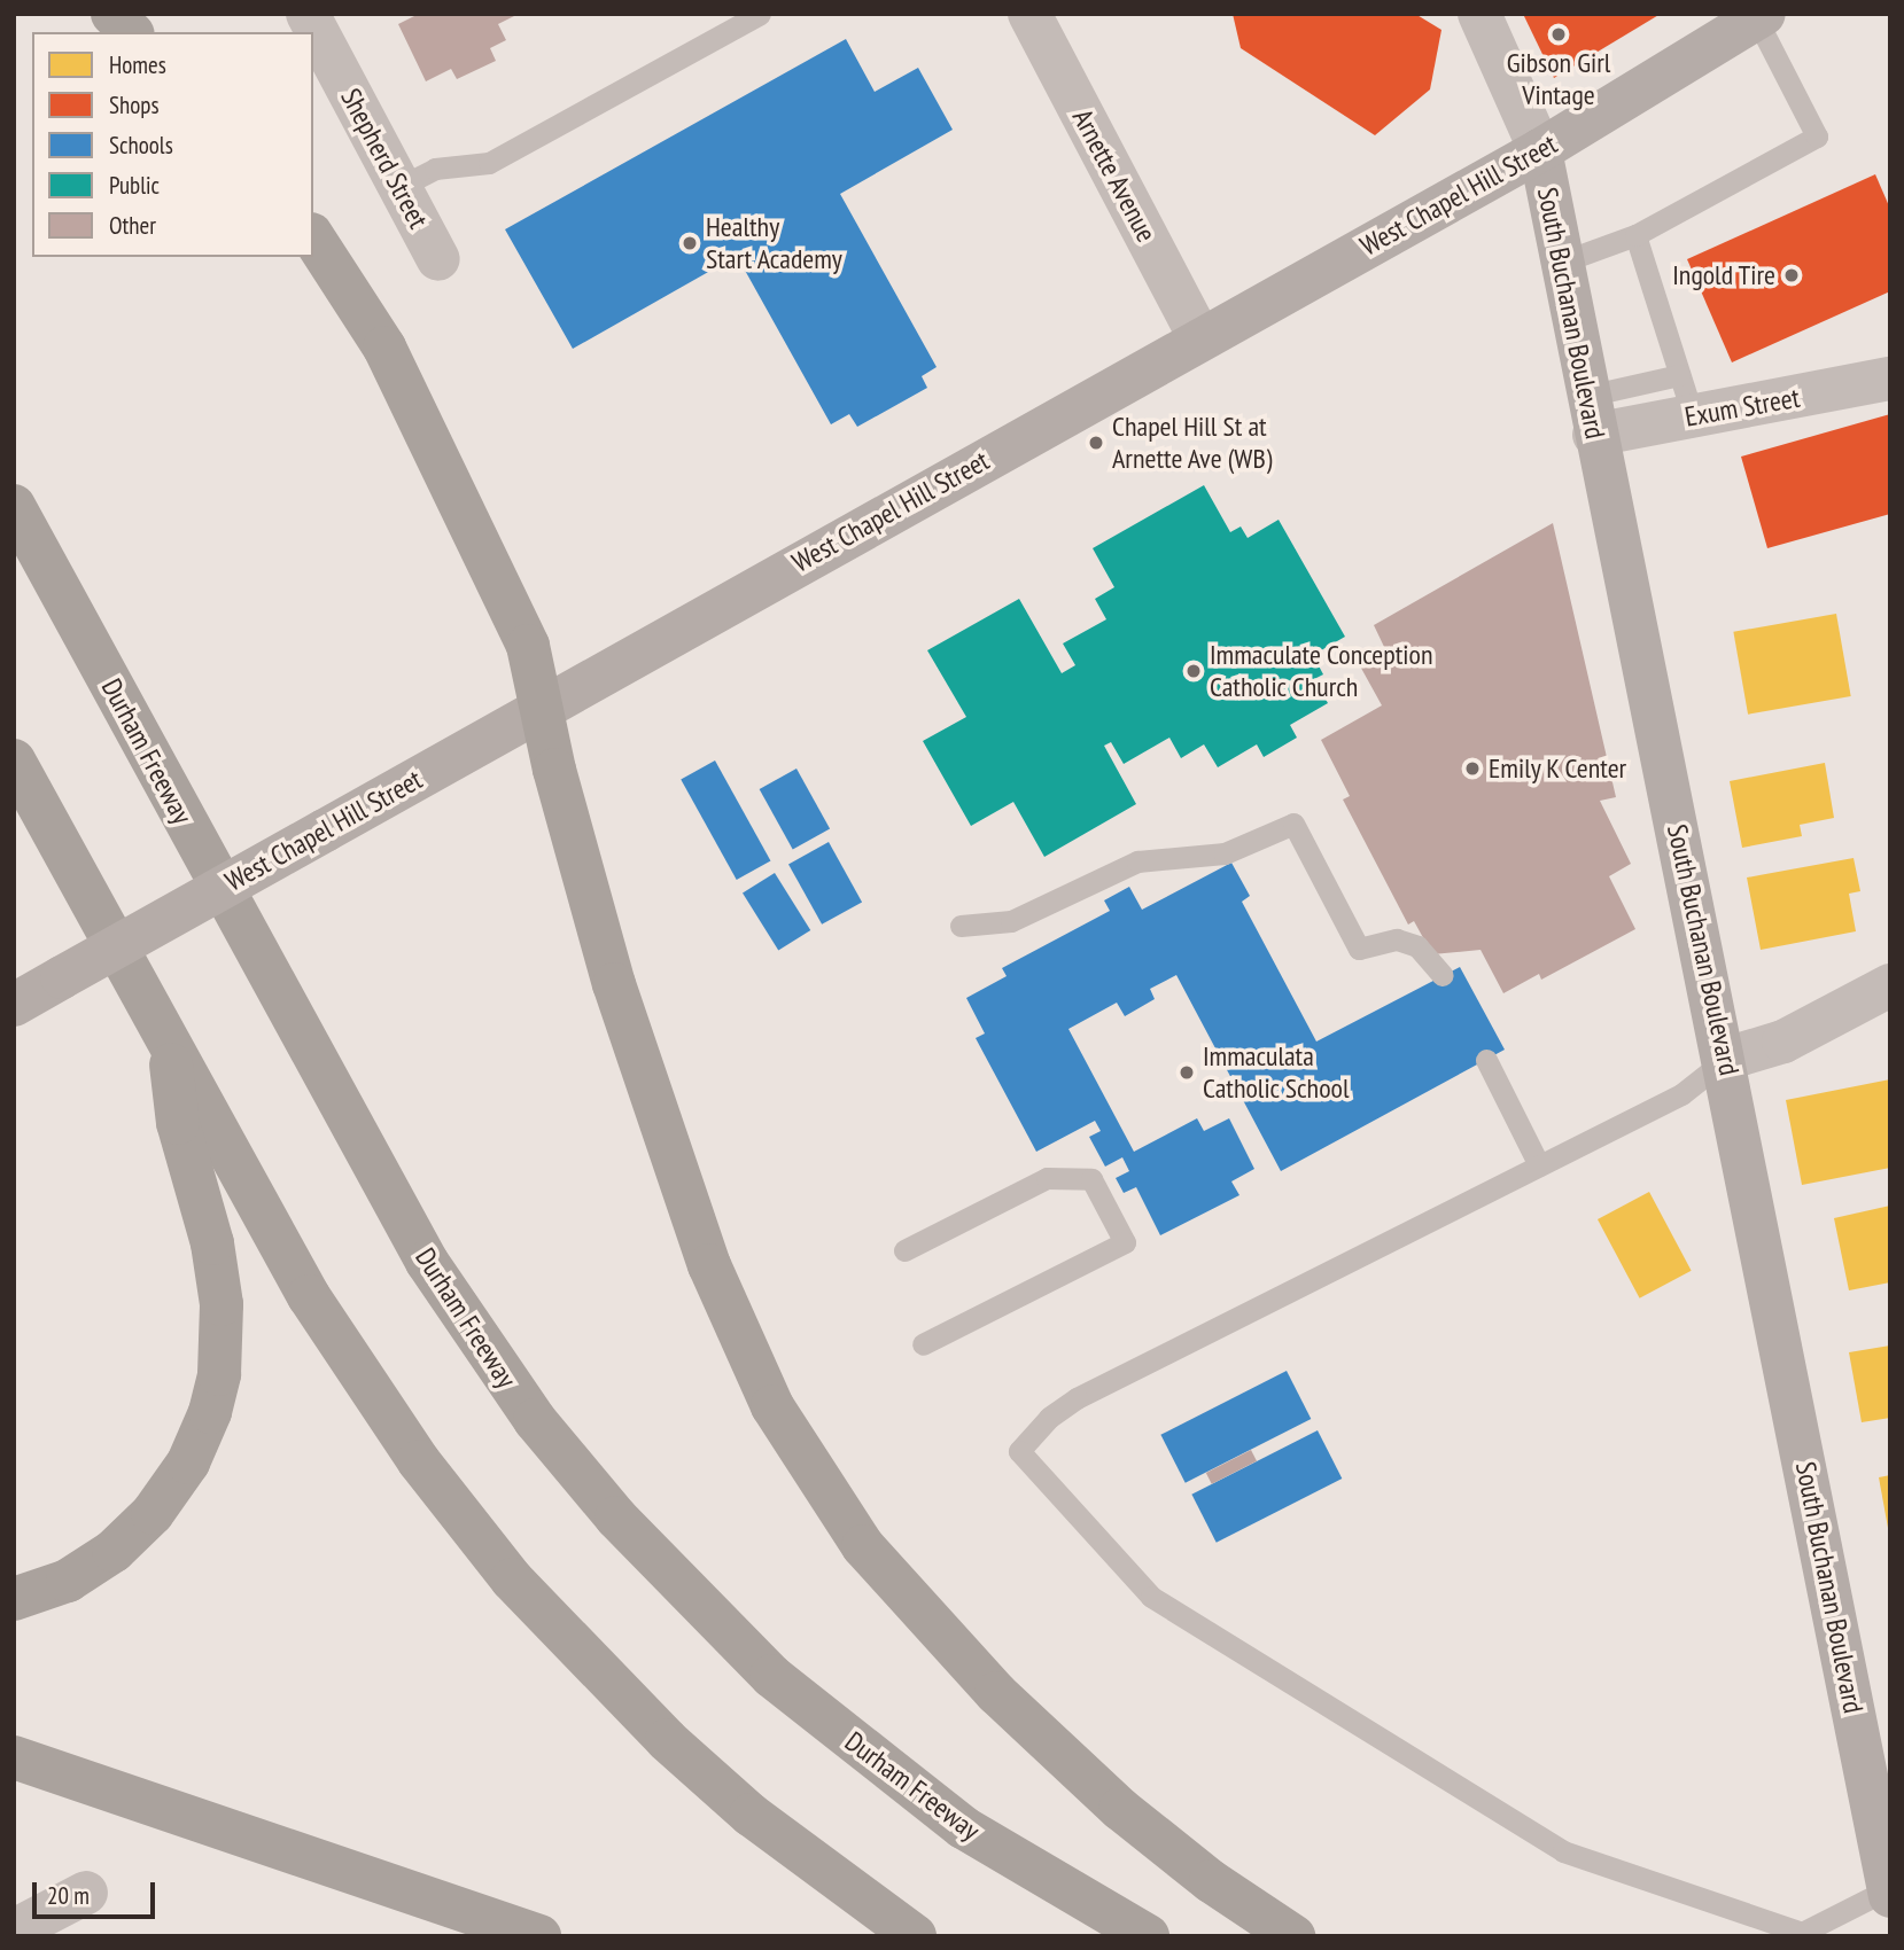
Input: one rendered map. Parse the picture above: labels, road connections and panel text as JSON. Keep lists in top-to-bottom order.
{
  "streets": {
    "highway": ["Durham Freeway"],
    "main road": ["West Chapel Hill Street", "South Buchanan Boulevard"],
    "street": ["Shepherd Street", "Arnette Avenue", "Exum Street"]
  },
  "crossings": [
    ["Arnette Avenue", "West Chapel Hill Street"],
    ["West Chapel Hill Street", "South Buchanan Boulevard"],
    ["South Buchanan Boulevard", "Exum Street"]
  ],
  "places": [
    "Gibson Girl Vintage",
    "Healthy Start Academy",
    "Ingold Tire",
    "Chapel Hill St at Arnette Ave (WB)",
    "Immaculate Conception Catholic Church",
    "Emily K Center",
    "Immaculata Catholic School"
  ],
  "legend": [
    "Homes",
    "Shops",
    "Schools",
    "Public",
    "Other"
  ],
  "scale_bar": "20 m"
}
